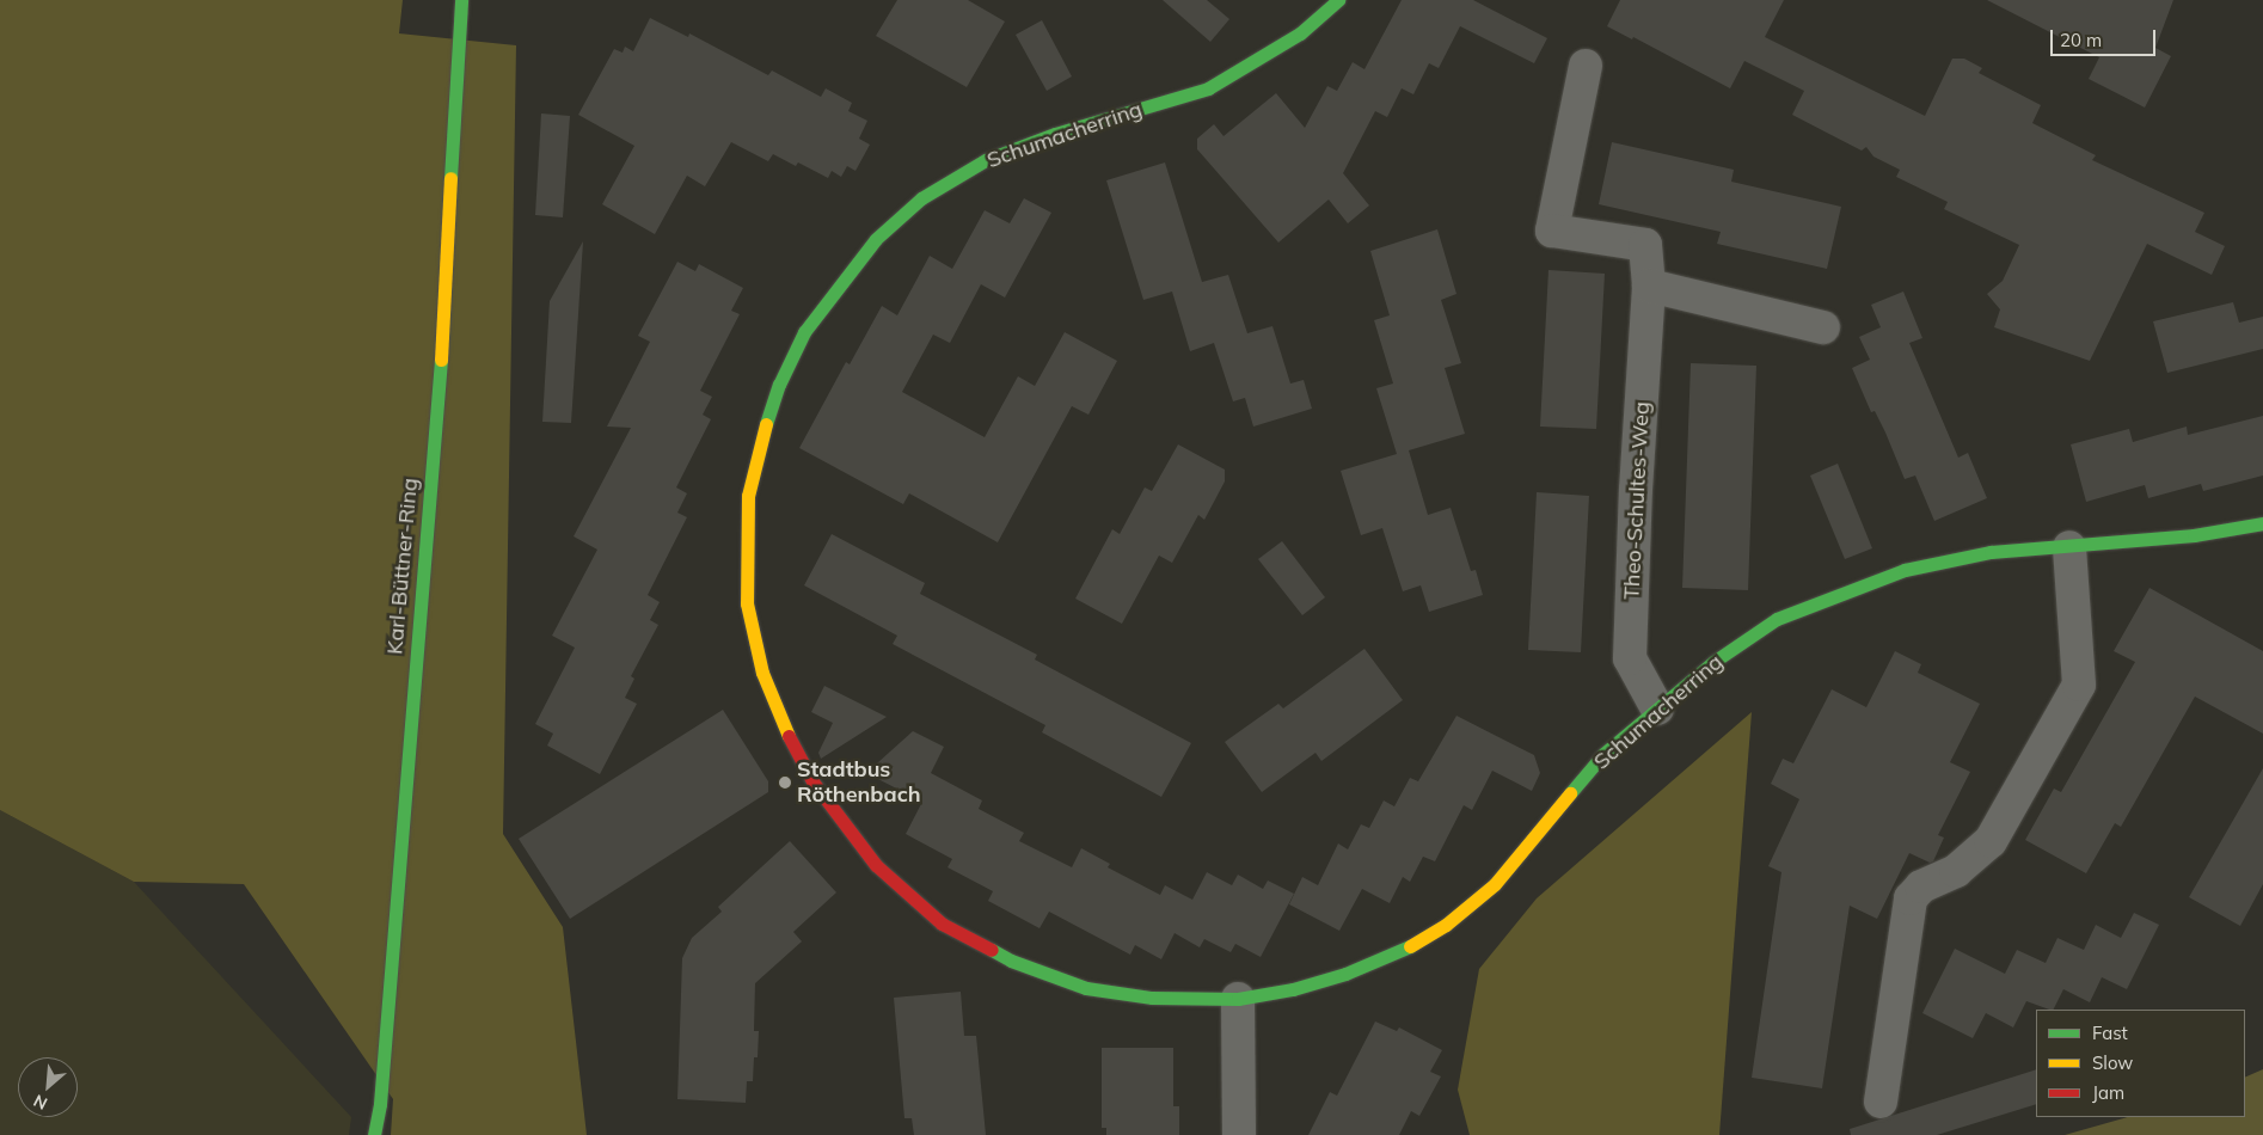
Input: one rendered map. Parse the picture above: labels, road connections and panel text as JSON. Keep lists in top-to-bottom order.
{
  "streets": {
    "street": ["Schumacherring", "Theo-Schultes-Weg", "Karl-Büttner-Ring"]
  },
  "crossings": [
    ["Schumacherring", "Theo-Schultes-Weg"]
  ],
  "places": ["Stadtbus Röthenbach"],
  "legend": ["Fast", "Slow", "Jam"],
  "scale_bar": "20 m",
  "north": "bottom left"
}
